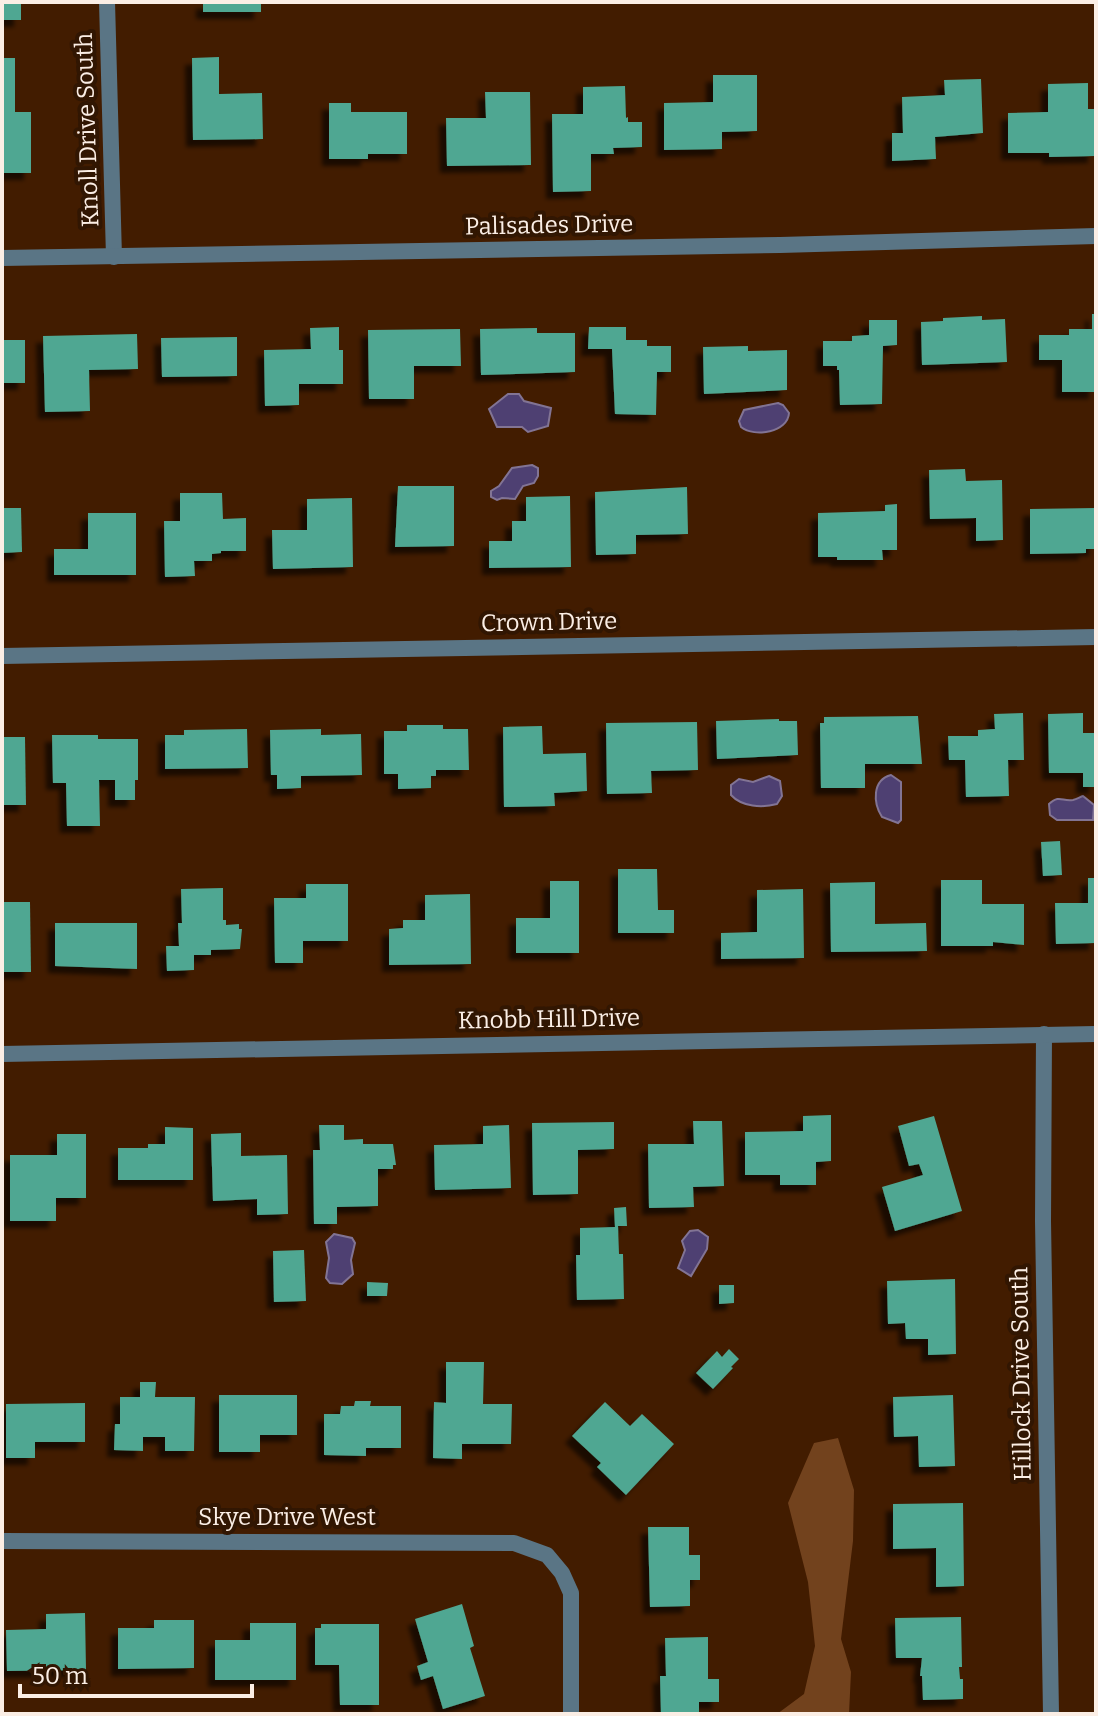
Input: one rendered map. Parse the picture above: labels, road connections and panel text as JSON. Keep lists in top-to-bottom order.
{
  "streets": {
    "street": [
      "Knoll Drive South",
      "Palisades Drive",
      "Crown Drive",
      "Knobb Hill Drive",
      "Hillock Drive South",
      "Skye Drive West"
    ]
  },
  "crossings": [
    ["Knoll Drive South", "Palisades Drive"],
    ["Knobb Hill Drive", "Hillock Drive South"]
  ],
  "scale_bar": "50 m"
}
